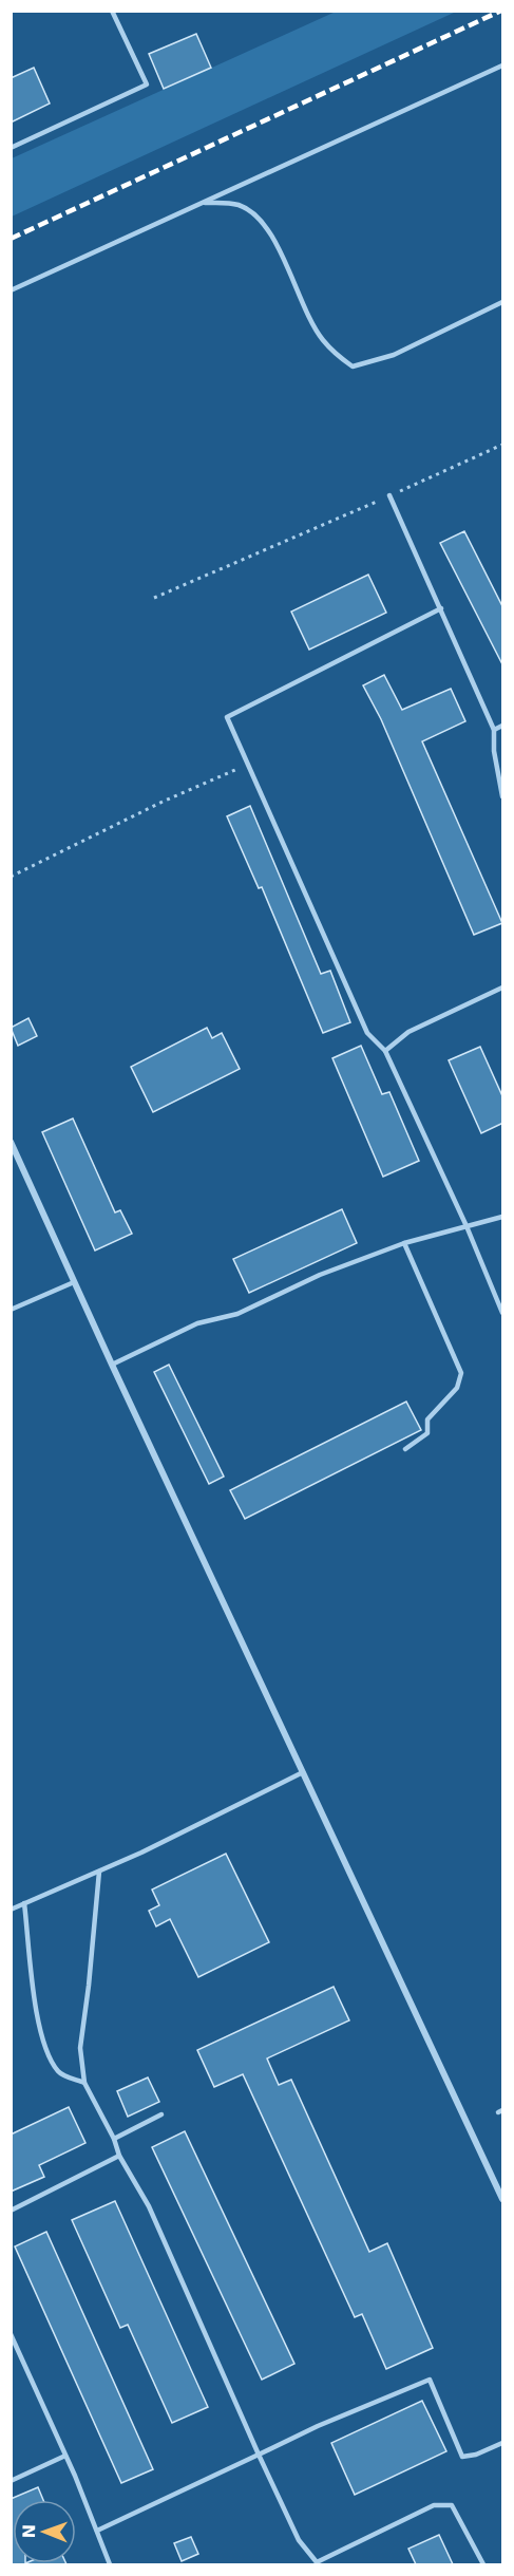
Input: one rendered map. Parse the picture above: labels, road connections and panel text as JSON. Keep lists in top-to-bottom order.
{
  "north": "left"
}
